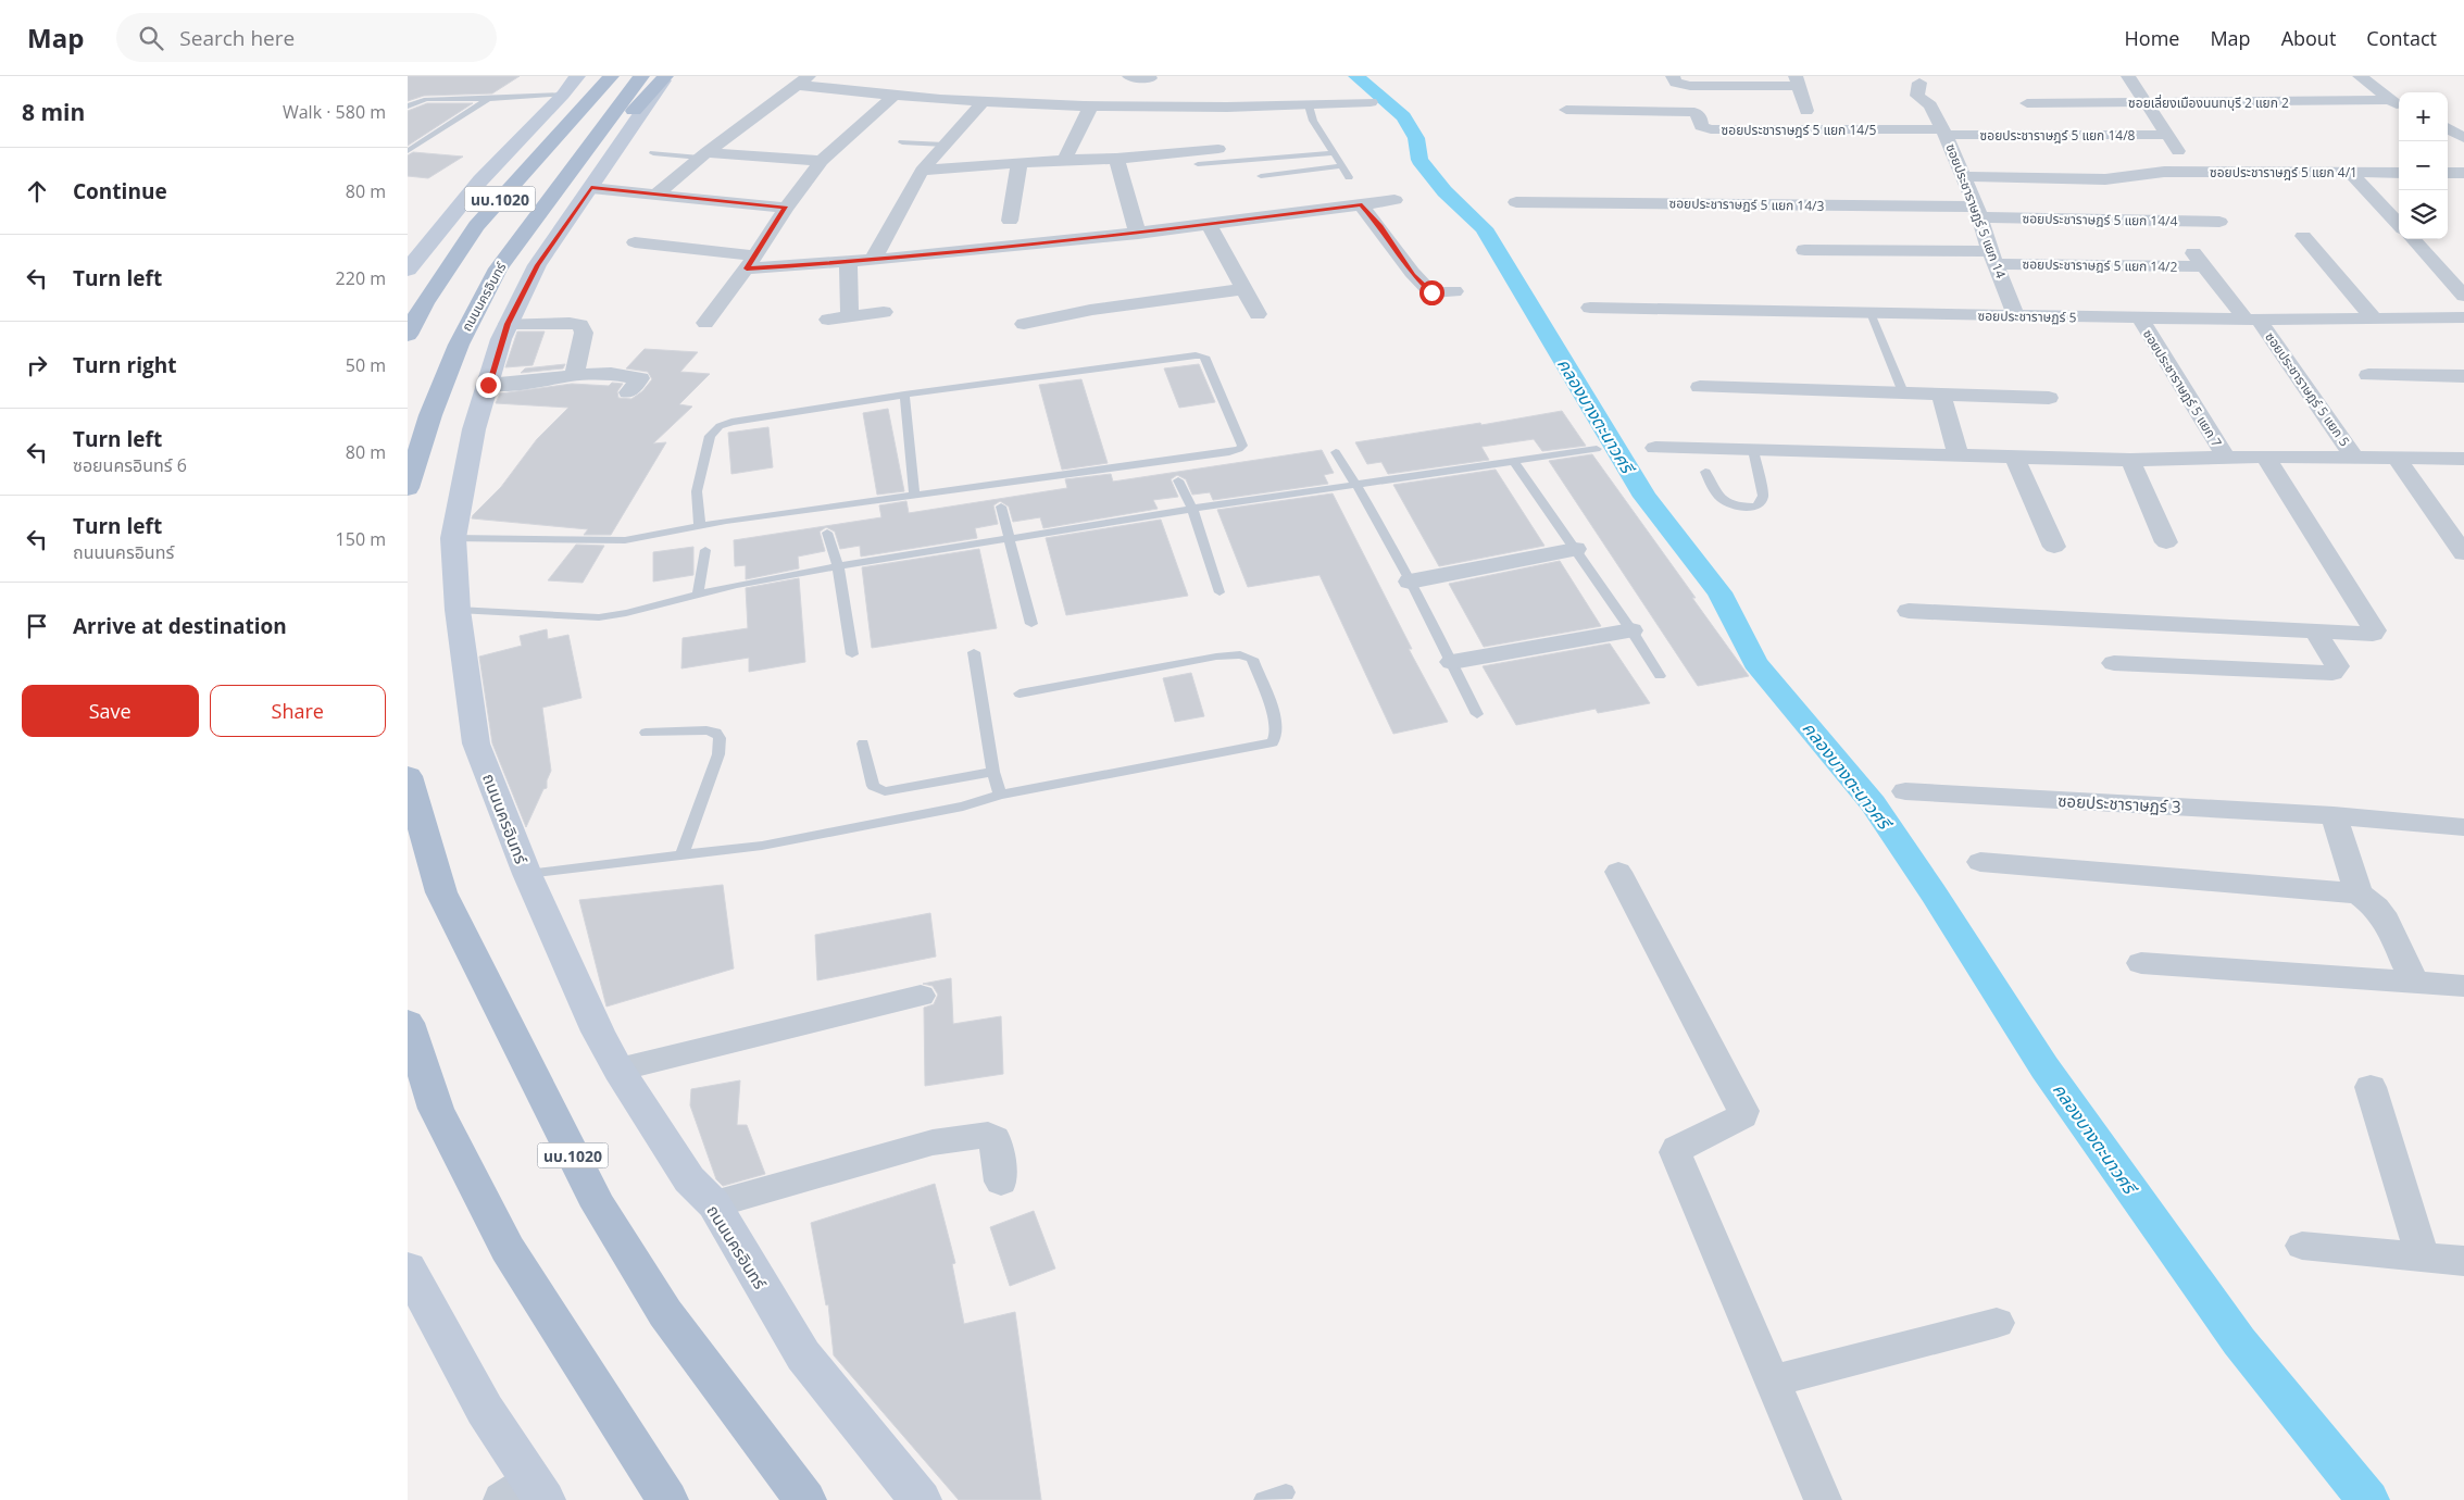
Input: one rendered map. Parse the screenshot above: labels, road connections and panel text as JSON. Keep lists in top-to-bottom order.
{
  "streets": {
    "main road": ["นบ.1020", "ถนนนครอินทร์"],
    "street": [
      "ซอยเลี่ยงเมืองนนทบุรี 2 แยก 2",
      "ซอยประชาราษฎร์ 5 แยก 14/5",
      "ซอยประชาราษฎร์ 5 แยก 14/8",
      "ซอยประชาราษฎร์ 5 แยก 4/1",
      "ซอยประชาราษฎร์ 5 แยก 14/3",
      "ซอยประชาราษฎร์ 5 แยก 14",
      "ซอยประชาราษฎร์ 5 แยก 14/4",
      "ซอยประชาราษฎร์ 5 แยก 14/2",
      "ซอยประชาราษฏร์ 5",
      "ซอยประชาราษฎร์ 5 แยก 7",
      "ซอยประชาราษฎร์ 5 แยก 5",
      "ซอยประชาราษฏร์ 3"
    ]
  },
  "crossings": [
    ["ซอยประชาราษฎร์ 5 แยก 14/5", "ซอยประชาราษฎร์ 5 แยก 14/8"],
    ["ซอยประชาราษฎร์ 5 แยก 14/5", "ซอยประชาราษฎร์ 5 แยก 14"],
    ["ซอยประชาราษฎร์ 5 แยก 14/8", "ซอยประชาราษฎร์ 5 แยก 14"],
    ["ซอยประชาราษฎร์ 5 แยก 4/1", "ซอยประชาราษฎร์ 5 แยก 14"],
    ["ซอยประชาราษฎร์ 5 แยก 14/3", "ซอยประชาราษฎร์ 5 แยก 14"],
    ["ซอยประชาราษฎร์ 5 แยก 14/3", "ซอยประชาราษฎร์ 5 แยก 14/4"],
    ["ซอยประชาราษฎร์ 5 แยก 14", "ซอยประชาราษฎร์ 5 แยก 14/4"],
    ["ซอยประชาราษฎร์ 5 แยก 14", "ซอยประชาราษฎร์ 5 แยก 14/2"],
    ["ซอยประชาราษฎร์ 5 แยก 14", "ซอยประชาราษฏร์ 5"],
    ["ซอยประชาราษฎร์ 5 แยก 14/2", "ซอยประชาราษฎร์ 5 แยก 5"],
    ["ซอยประชาราษฏร์ 5", "ซอยประชาราษฎร์ 5 แยก 7"],
    ["ซอยประชาราษฏร์ 5", "ซอยประชาราษฎร์ 5 แยก 5"]
  ],
  "water": ["คลองบางตะนาวศรี"],
  "page": {
    "header": "Map",
    "search": "Search here",
    "nav": [
      "Home",
      "Map",
      "About",
      "Contact"
    ],
    "heading": ["8 min", "Walk · 580 m"],
    "map_buttons": ["+", "−"],
    "list": [
      ["Continue", "80 m"],
      ["Turn left", "220 m"],
      ["Turn right", "50 m"],
      ["Turn left", "ซอยนครอินทร์ 6", "80 m"],
      ["Turn left", "ถนนนครอินทร์", "150 m"],
      "Arrive at destination"
    ],
    "buttons": ["Save", "Share"]
  }
}
